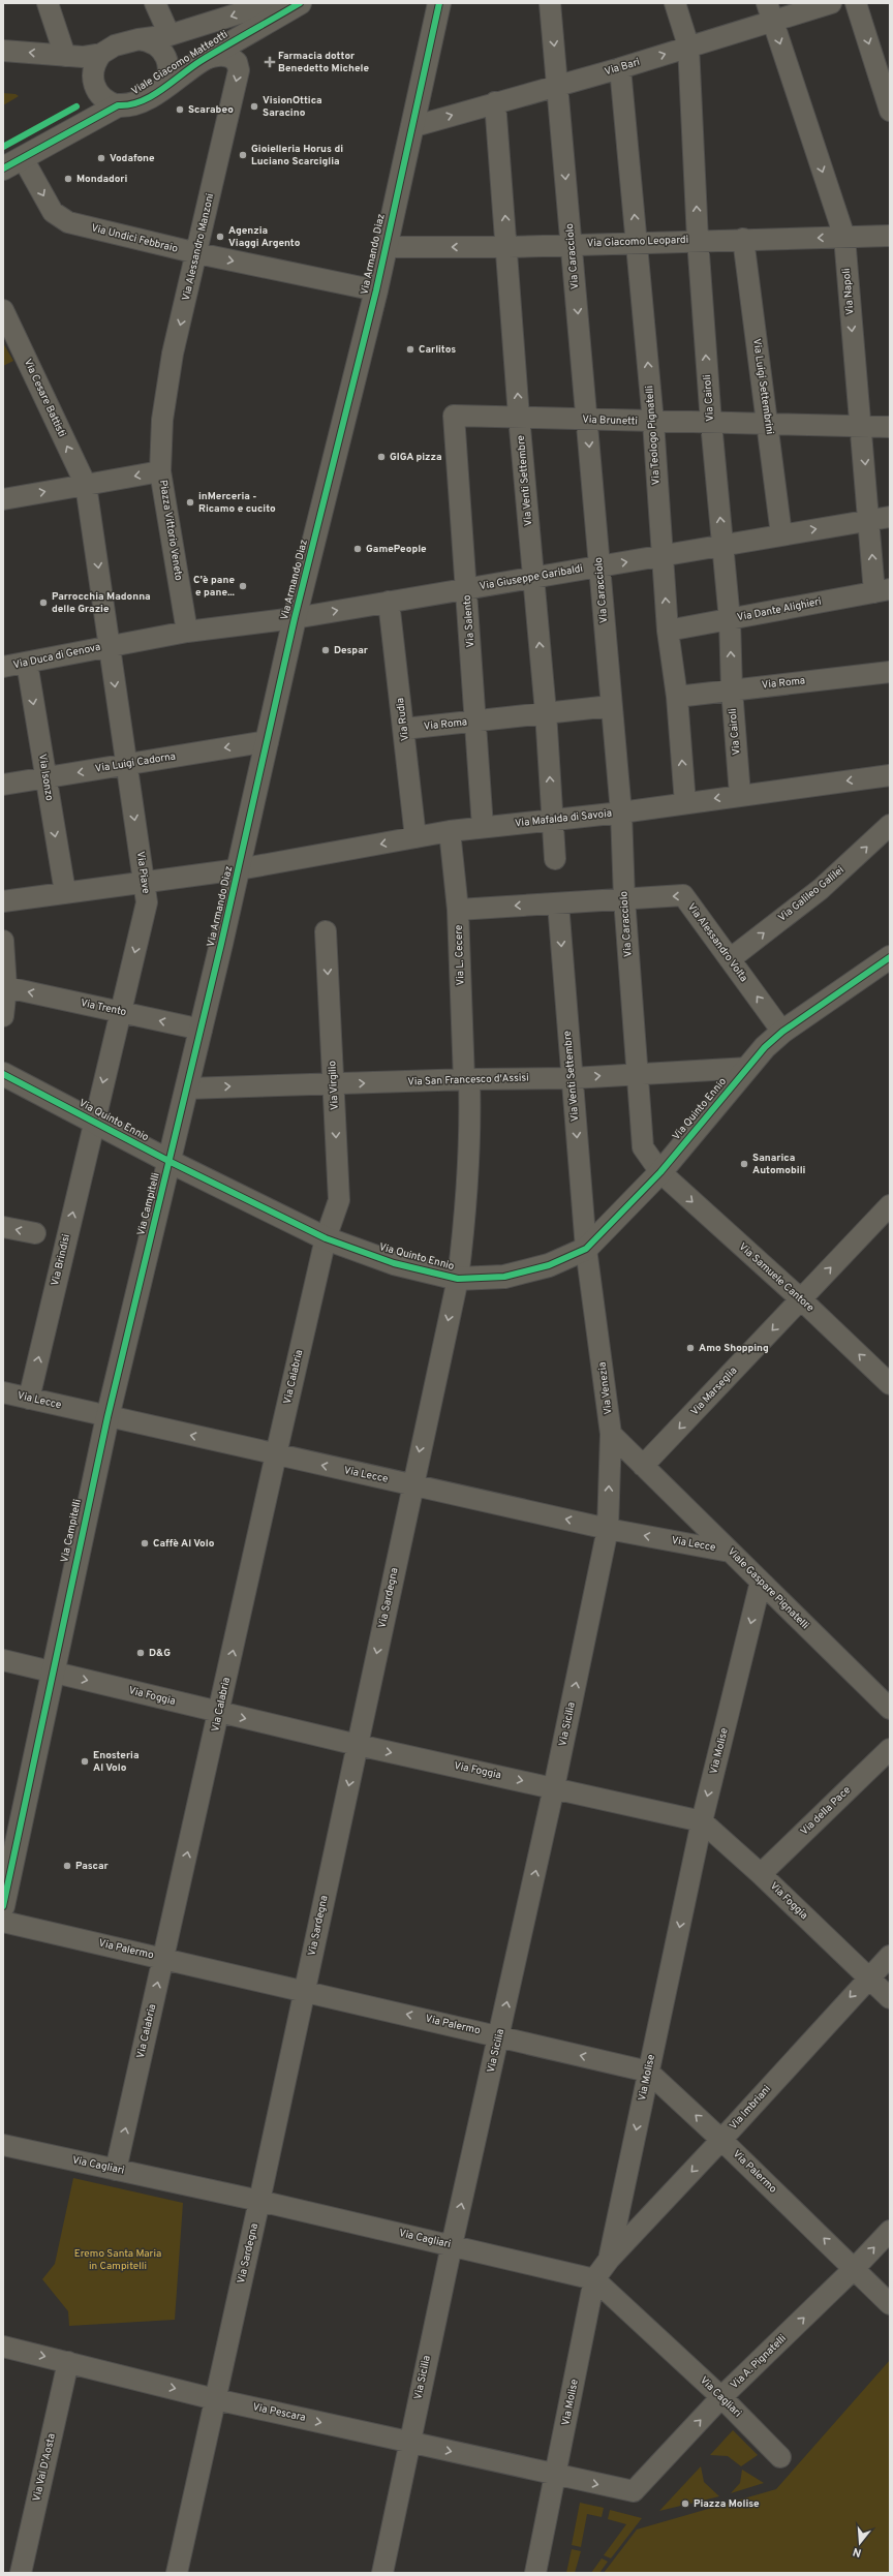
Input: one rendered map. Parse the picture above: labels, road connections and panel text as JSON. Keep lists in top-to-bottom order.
{
  "streets": {
    "street": [
      "Viale Giacomo Matteotti",
      "Via Bari",
      "Via Undici Febbraio",
      "Via Giacomo Leopardi",
      "Via Alessandro Manzoni",
      "Via Armando Diaz",
      "Via Caracciolo",
      "Via Napoli",
      "Via Luigi Settembrini",
      "Via Cesare Battisti",
      "Via Cairoli",
      "Via Brunetti",
      "Via Teologo Pignatelli",
      "Via Venti Settembre",
      "Piazza Vittorio Veneto",
      "Via Giuseppe Garibaldi",
      "Via Dante Alighieri",
      "Via Salento",
      "Via Duca di Genova",
      "Via Roma",
      "Via Rudia",
      "Via Luigi Cadorna",
      "Via Isonzo",
      "Via Mafalda di Savoia",
      "Via Piave",
      "Via Galileo Galilei",
      "Via Alessandro Volta",
      "Via L. Cecere",
      "Via Trento",
      "Via San Francesco d'Assisi",
      "Via Virgilio",
      "Via Quinto Ennio",
      "Via Campitelli",
      "Via Brindisi",
      "Via Samuele Cantore",
      "Via Calabria",
      "Via Venezia",
      "Via Marseglia",
      "Via Lecce",
      "Viale Gaspare Pignatelli",
      "Via Sardegna",
      "Via Foggia",
      "Via Sicilia",
      "Via Molise",
      "Via della Pace",
      "Via Palermo",
      "Via Imbriani",
      "Via Cagliari",
      "Via A. Pignatelli",
      "Via Pescara",
      "Via Val D'Aosta"
    ]
  },
  "crossings": [
    ["Viale Giacomo Matteotti", "Via Undici Febbraio"],
    ["Viale Giacomo Matteotti", "Via Alessandro Manzoni"],
    ["Via Bari", "Via Armando Diaz"],
    ["Via Bari", "Via Caracciolo"],
    ["Via Bari", "Via Napoli"],
    ["Via Bari", "Via Cairoli"],
    ["Via Bari", "Via Teologo Pignatelli"],
    ["Via Bari", "Via Venti Settembre"],
    ["Via Undici Febbraio", "Via Alessandro Manzoni"],
    ["Via Undici Febbraio", "Via Armando Diaz"],
    ["Via Giacomo Leopardi", "Via Armando Diaz"],
    ["Via Giacomo Leopardi", "Via Caracciolo"],
    ["Via Giacomo Leopardi", "Via Napoli"],
    ["Via Giacomo Leopardi", "Via Luigi Settembrini"],
    ["Via Giacomo Leopardi", "Via Cairoli"],
    ["Via Giacomo Leopardi", "Via Teologo Pignatelli"],
    ["Via Giacomo Leopardi", "Via Venti Settembre"],
    ["Via Alessandro Manzoni", "Piazza Vittorio Veneto"],
    ["Via Armando Diaz", "Via Giuseppe Garibaldi"],
    ["Via Armando Diaz", "Via Luigi Cadorna"],
    ["Via Armando Diaz", "Via Mafalda di Savoia"],
    ["Via Armando Diaz", "Via Trento"],
    ["Via Armando Diaz", "Via San Francesco d'Assisi"],
    ["Via Armando Diaz", "Via Quinto Ennio"],
    ["Via Armando Diaz", "Via Campitelli"],
    ["Via Caracciolo", "Via Brunetti"],
    ["Via Caracciolo", "Via Giuseppe Garibaldi"],
    ["Via Caracciolo", "Via Roma"],
    ["Via Caracciolo", "Via Mafalda di Savoia"],
    ["Via Caracciolo", "Via Alessandro Volta"],
    ["Via Caracciolo", "Via San Francesco d'Assisi"],
    ["Via Caracciolo", "Via Quinto Ennio"],
    ["Via Caracciolo", "Via Samuele Cantore"],
    ["Via Napoli", "Via Brunetti"],
    ["Via Napoli", "Via Giuseppe Garibaldi"],
    ["Via Napoli", "Via Dante Alighieri"],
    ["Via Luigi Settembrini", "Via Brunetti"],
    ["Via Luigi Settembrini", "Via Giuseppe Garibaldi"],
    ["Via Cesare Battisti", "Piazza Vittorio Veneto"],
    ["Via Cairoli", "Via Brunetti"],
    ["Via Cairoli", "Via Giuseppe Garibaldi"],
    ["Via Cairoli", "Via Dante Alighieri"],
    ["Via Cairoli", "Via Roma"],
    ["Via Cairoli", "Via Mafalda di Savoia"],
    ["Via Brunetti", "Via Teologo Pignatelli"],
    ["Via Brunetti", "Via Venti Settembre"],
    ["Via Brunetti", "Via Salento"],
    ["Via Teologo Pignatelli", "Via Giuseppe Garibaldi"],
    ["Via Teologo Pignatelli", "Via Dante Alighieri"],
    ["Via Teologo Pignatelli", "Via Roma"],
    ["Via Teologo Pignatelli", "Via Mafalda di Savoia"],
    ["Via Venti Settembre", "Via Giuseppe Garibaldi"],
    ["Via Venti Settembre", "Via Roma"],
    ["Via Venti Settembre", "Via Mafalda di Savoia"],
    ["Via Venti Settembre", "Via Alessandro Volta"],
    ["Via Venti Settembre", "Via San Francesco d'Assisi"],
    ["Via Venti Settembre", "Via Quinto Ennio"],
    ["Via Venti Settembre", "Via Venezia"],
    ["Via Giuseppe Garibaldi", "Via Salento"],
    ["Via Giuseppe Garibaldi", "Via Rudia"],
    ["Via Salento", "Via Roma"],
    ["Via Salento", "Via Mafalda di Savoia"],
    ["Via Duca di Genova", "Via Isonzo"],
    ["Via Duca di Genova", "Via Piave"],
    ["Via Roma", "Via Rudia"],
    ["Via Rudia", "Via Mafalda di Savoia"],
    ["Via Luigi Cadorna", "Via Isonzo"],
    ["Via Luigi Cadorna", "Via Piave"],
    ["Via Isonzo", "Via Mafalda di Savoia"],
    ["Via Mafalda di Savoia", "Via Piave"],
    ["Via Mafalda di Savoia", "Via L. Cecere"],
    ["Via Piave", "Via Trento"],
    ["Via Piave", "Via Quinto Ennio"],
    ["Via Piave", "Via Brindisi"],
    ["Via Galileo Galilei", "Via Alessandro Volta"],
    ["Via Alessandro Volta", "Via L. Cecere"],
    ["Via Alessandro Volta", "Via Quinto Ennio"],
    ["Via L. Cecere", "Via San Francesco d'Assisi"],
    ["Via L. Cecere", "Via Quinto Ennio"],
    ["Via L. Cecere", "Via Sardegna"],
    ["Via San Francesco d'Assisi", "Via Virgilio"],
    ["Via San Francesco d'Assisi", "Via Quinto Ennio"],
    ["Via Virgilio", "Via Quinto Ennio"],
    ["Via Virgilio", "Via Calabria"],
    ["Via Quinto Ennio", "Via Campitelli"],
    ["Via Quinto Ennio", "Via Brindisi"],
    ["Via Quinto Ennio", "Via Samuele Cantore"],
    ["Via Quinto Ennio", "Via Calabria"],
    ["Via Quinto Ennio", "Via Venezia"],
    ["Via Quinto Ennio", "Via Sardegna"],
    ["Via Campitelli", "Via Lecce"],
    ["Via Campitelli", "Via Foggia"],
    ["Via Brindisi", "Via Lecce"],
    ["Via Samuele Cantore", "Via Marseglia"],
    ["Via Calabria", "Via Lecce"],
    ["Via Calabria", "Via Foggia"],
    ["Via Calabria", "Via Palermo"],
    ["Via Calabria", "Via Cagliari"],
    ["Via Venezia", "Via Lecce"],
    ["Via Venezia", "Viale Gaspare Pignatelli"],
    ["Via Venezia", "Via Sicilia"],
    ["Via Marseglia", "Viale Gaspare Pignatelli"],
    ["Via Lecce", "Viale Gaspare Pignatelli"],
    ["Via Lecce", "Via Sardegna"],
    ["Via Lecce", "Via Sicilia"],
    ["Viale Gaspare Pignatelli", "Via Molise"],
    ["Via Sardegna", "Via Foggia"],
    ["Via Sardegna", "Via Palermo"],
    ["Via Sardegna", "Via Cagliari"],
    ["Via Sardegna", "Via Pescara"],
    ["Via Foggia", "Via Sicilia"],
    ["Via Foggia", "Via Molise"],
    ["Via Foggia", "Via della Pace"],
    ["Via Foggia", "Via Imbriani"],
    ["Via Sicilia", "Via Palermo"],
    ["Via Sicilia", "Via Cagliari"],
    ["Via Sicilia", "Via Pescara"],
    ["Via Molise", "Via Palermo"],
    ["Via Molise", "Via Imbriani"],
    ["Via Molise", "Via Cagliari"],
    ["Via Molise", "Via A. Pignatelli"],
    ["Via Molise", "Via Pescara"],
    ["Via Palermo", "Via Imbriani"],
    ["Via Palermo", "Via A. Pignatelli"],
    ["Via Cagliari", "Via A. Pignatelli"],
    ["Via A. Pignatelli", "Via Pescara"],
    ["Via Pescara", "Via Val D'Aosta"]
  ],
  "one_way": [
    "Via Bari",
    "Via Undici Febbraio",
    "Via Giacomo Leopardi",
    "Via Alessandro Manzoni",
    "Via Caracciolo",
    "Via Cesare Battisti",
    "Via Cairoli",
    "Via Teologo Pignatelli",
    "Via Giuseppe Garibaldi",
    "Via Isonzo",
    "Via Mafalda di Savoia",
    "Via Piave",
    "Via Galileo Galilei",
    "Via Alessandro Volta",
    "Via Trento",
    "Via San Francesco d'Assisi",
    "Via Virgilio",
    "Via Brindisi",
    "Via Calabria",
    "Via Lecce",
    "Via Sardegna",
    "Via Foggia",
    "Via Sicilia",
    "Via Molise",
    "Via Palermo",
    "Via Imbriani",
    "Via A. Pignatelli",
    "Via Pescara"
  ],
  "parks": ["Eremo Santa Maria in Campitelli"],
  "places": {
    "health": ["Farmacia dottor Benedetto Michele"],
    "other": [
      "VisionOttica Saracino",
      "Scarabeo",
      "Gioielleria Horus di Luciano Scarciglia",
      "Vodafone",
      "Mondadori",
      "Agenzia Viaggi Argento",
      "Carlitos",
      "GIGA pizza",
      "inMerceria - Ricamo e cucito",
      "GamePeople",
      "C'è pane e pane...",
      "Parrocchia Madonna delle Grazie",
      "Despar",
      "Sanarica Automobili",
      "Amo Shopping",
      "Caffè Al Volo",
      "D&G",
      "Enosteria Al Volo",
      "Pascar",
      "Piazza Molise"
    ]
  },
  "north": "bottom"
}
